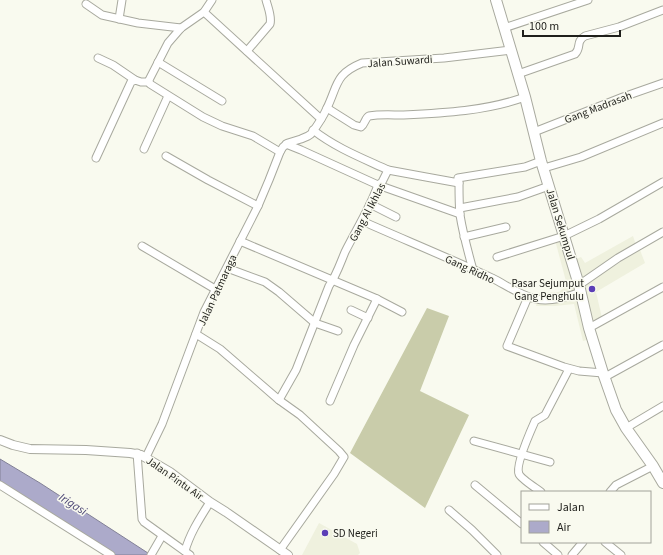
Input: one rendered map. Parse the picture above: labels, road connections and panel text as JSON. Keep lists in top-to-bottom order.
{
  "streets": {
    "main road": ["Jalan Sekumpul"],
    "street": [
      "Jalan Suwardi",
      "Gang Madrasah",
      "Gang Al Ikhlas",
      "Gang Ridho",
      "Jalan Patmaraga",
      "Jalan Pintu Air"
    ]
  },
  "crossings": [
    ["Jalan Suwardi", "Jalan Sekumpul"],
    ["Gang Madrasah", "Jalan Sekumpul"],
    ["Gang Al Ikhlas", "Gang Ridho"],
    ["Jalan Sekumpul", "Gang Ridho"],
    ["Jalan Patmaraga", "Jalan Pintu Air"]
  ],
  "water": ["Irigasi"],
  "places": ["Pasar Sejumput Gang Penghulu", "SD Negeri"],
  "legend": ["Jalan", "Air"],
  "scale_bar": "100 m"
}
